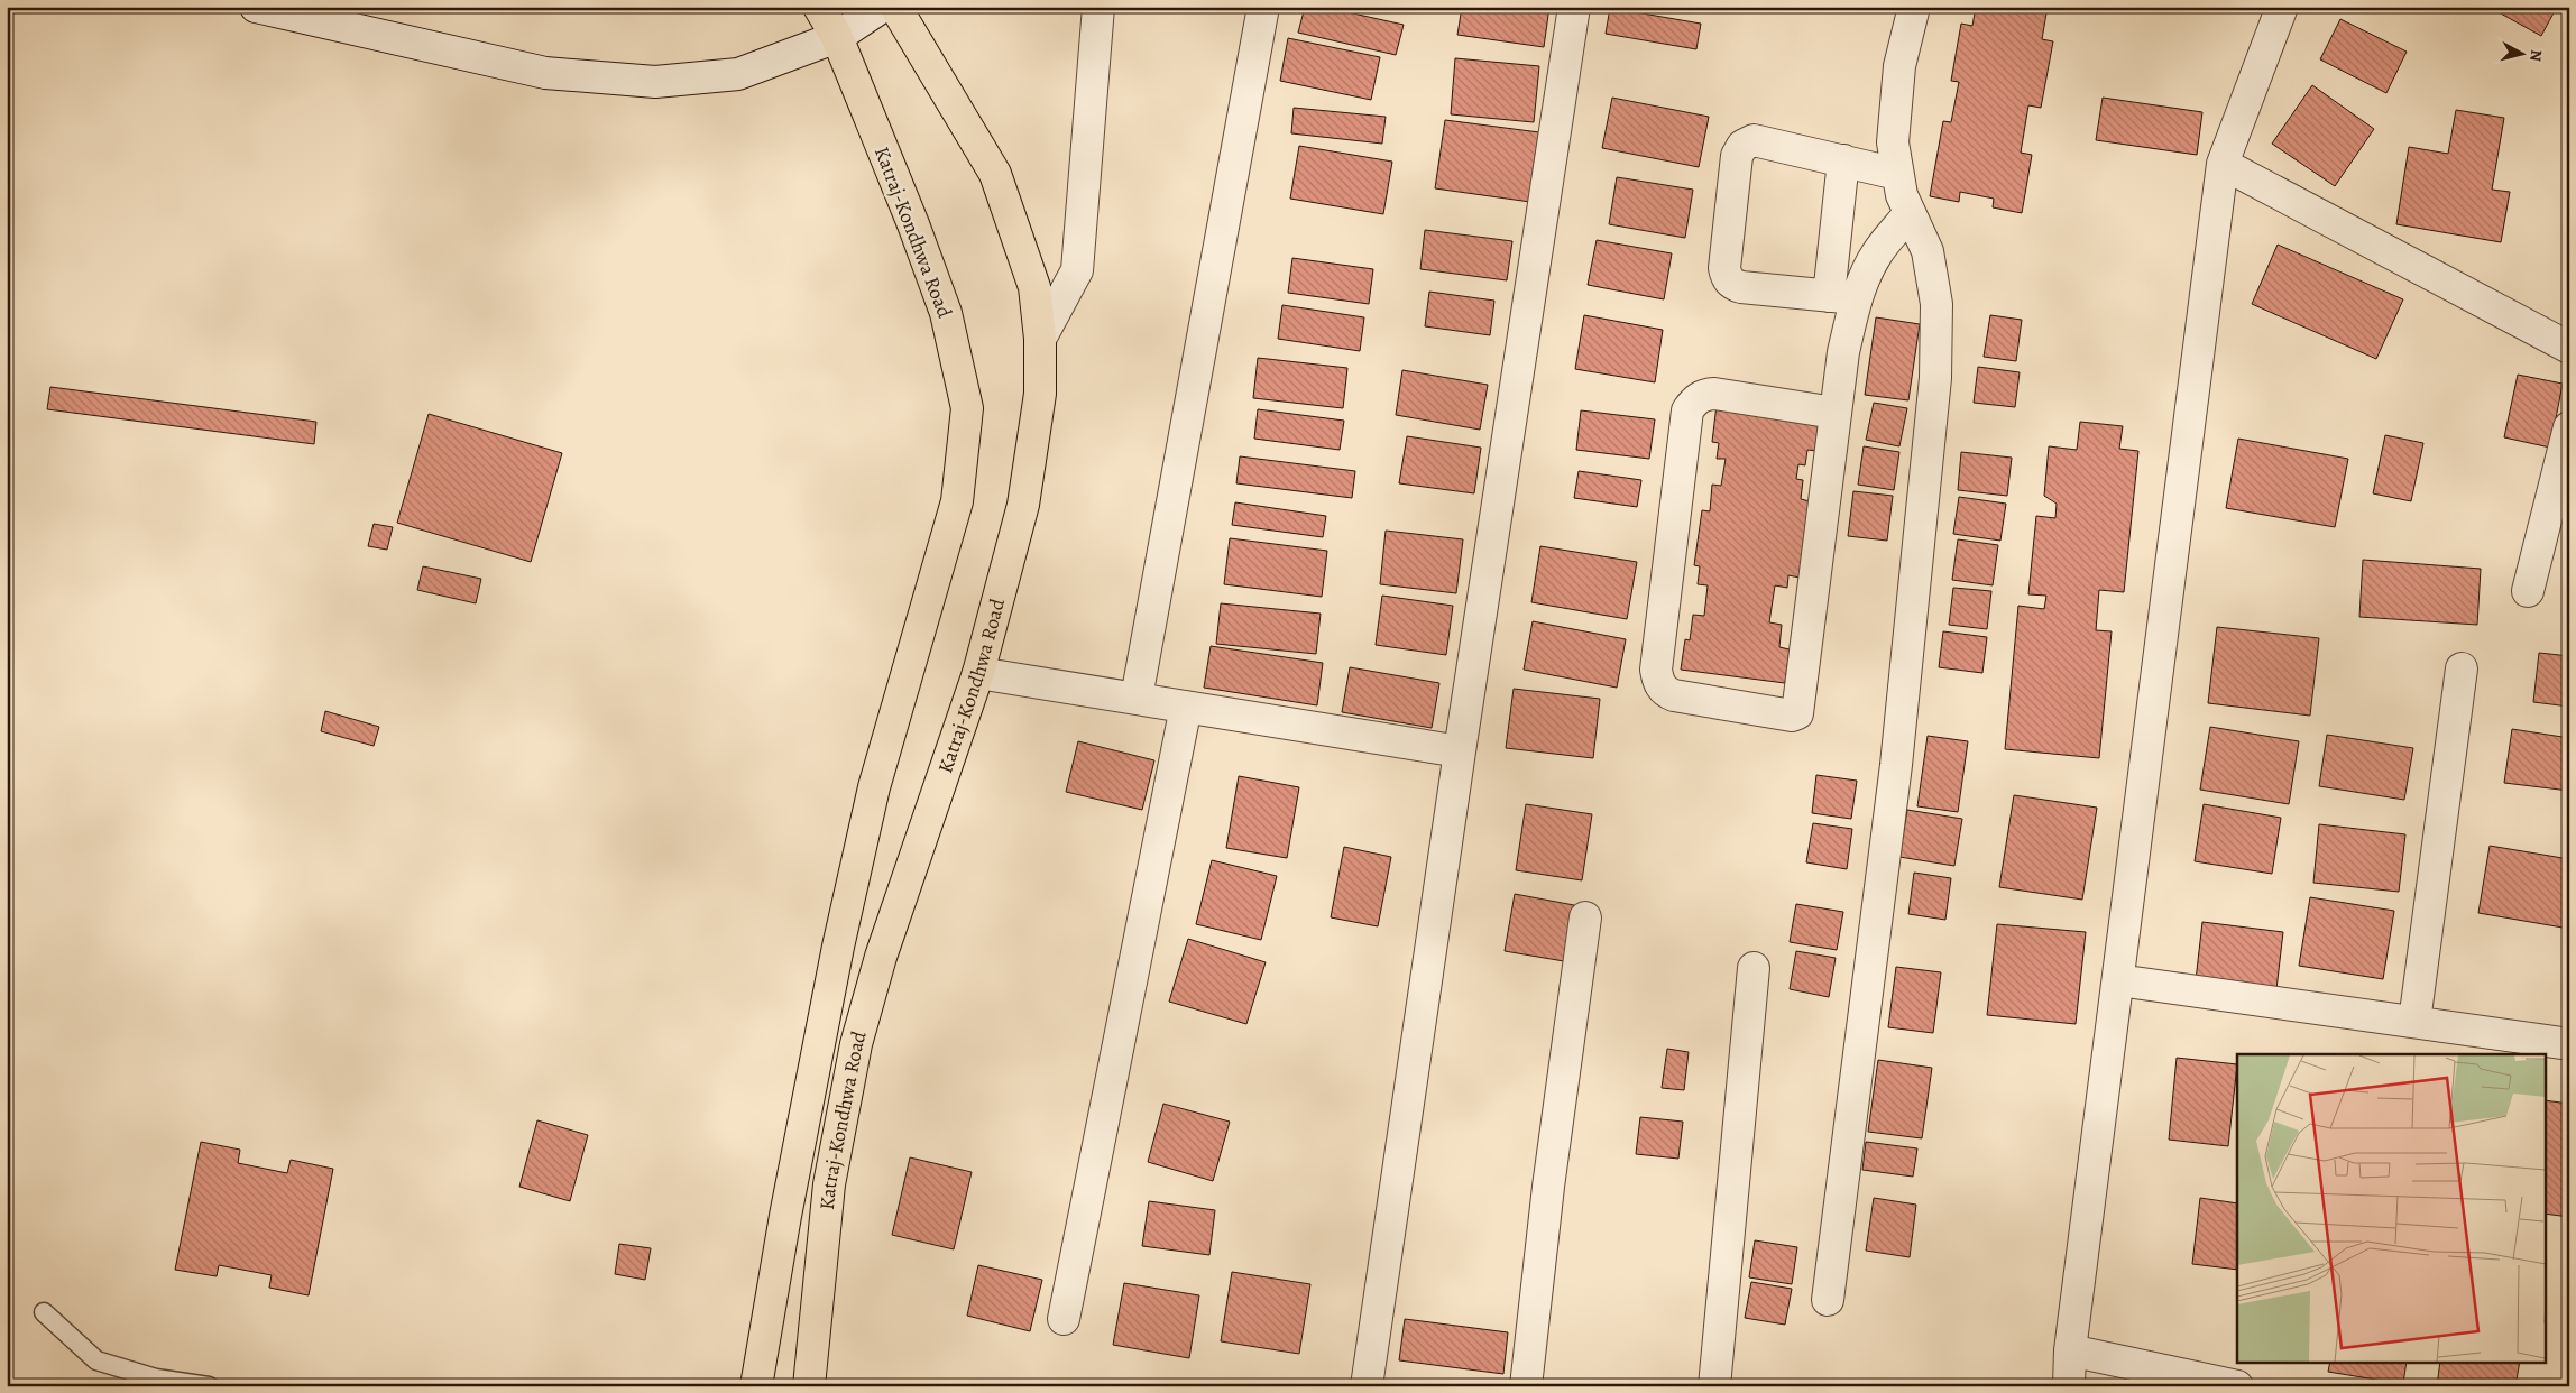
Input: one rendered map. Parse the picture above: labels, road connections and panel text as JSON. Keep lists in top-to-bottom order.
{
  "streets": {
    "highway": ["Katraj-Kondhwa Road"]
  },
  "north": "right"
}
